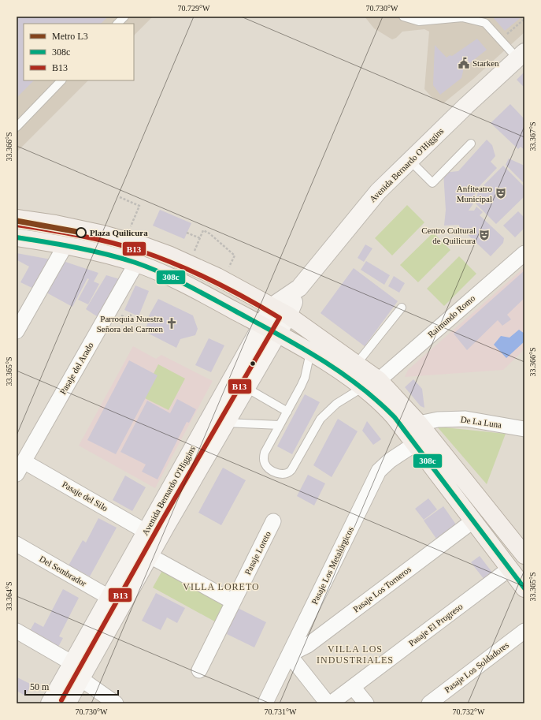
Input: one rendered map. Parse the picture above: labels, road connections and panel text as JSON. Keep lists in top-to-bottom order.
{
  "streets": {
    "main road": ["Avenida Bernardo O'Higgins"],
    "street": [
      "Raimundo Romo",
      "Pasaje del Arado",
      "De La Luna",
      "Pasaje del Silo",
      "Pasaje Loreto",
      "Pasaje Los Metalúrgicos",
      "Del Sembrador",
      "Pasaje Los Torneros",
      "Pasaje El Progreso",
      "Pasaje Los Soldadores"
    ]
  },
  "crossings": [
    ["Avenida Bernardo O'Higgins", "Pasaje del Silo"],
    ["Avenida Bernardo O'Higgins", "Del Sembrador"],
    ["Pasaje del Arado", "Pasaje del Silo"],
    ["Pasaje Los Metalúrgicos", "Pasaje Los Torneros"]
  ],
  "districts": ["VILLA LORETO", "VILLA LOS INDUSTRIALES"],
  "places": {
    "public building": ["Starken"],
    "theatre": ["Anfiteatro Municipal", "Centro Cultural de Quilicura"],
    "other": ["Plaza Quilicura"],
    "church": ["Parroquia Nuestra Señora del Carmen"]
  },
  "lines": ["metro line L3", "transit line B13", "transit line 308c"],
  "legend": ["Metro L3", "308c", "B13"],
  "scale_bar": "50 m",
  "coordinates": [
    "70.729°W",
    "70.730°W",
    "33.367°S",
    "33.366°S",
    "33.365°S",
    "33.364°S",
    "70.731°W",
    "70.732°W"
  ]
}
